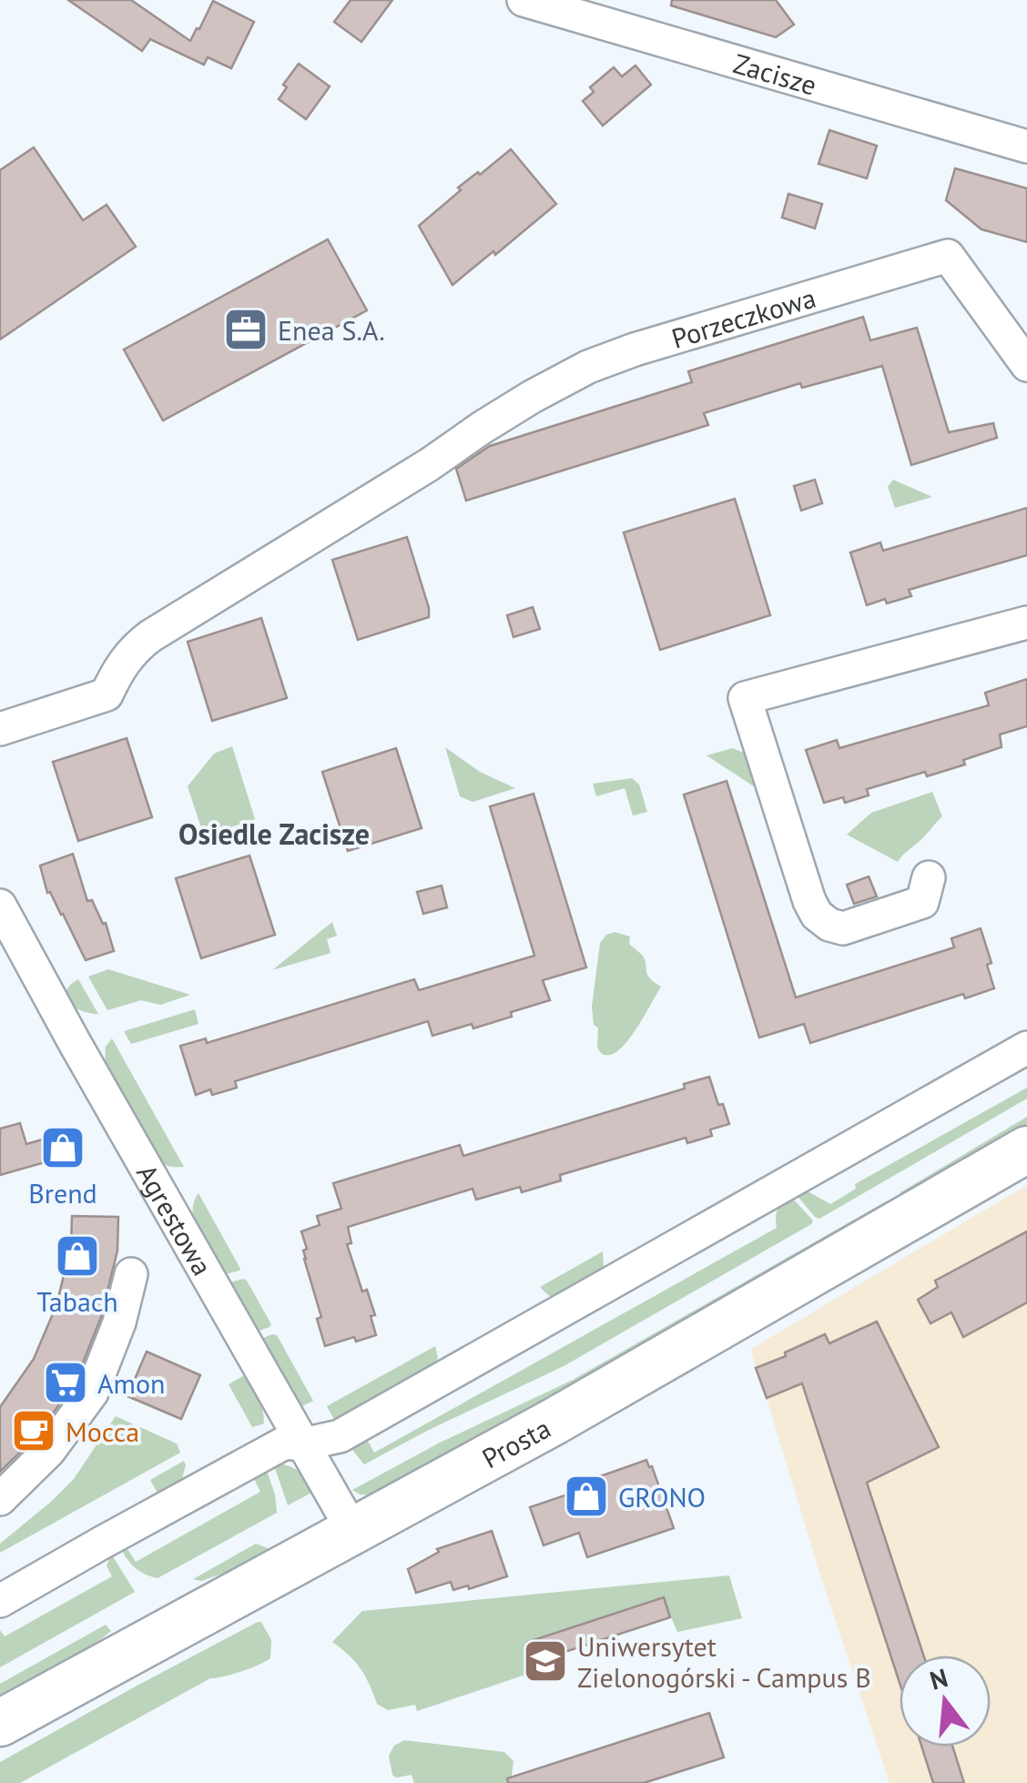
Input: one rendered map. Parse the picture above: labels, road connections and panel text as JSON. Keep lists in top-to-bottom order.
{
  "streets": {
    "street": [
      "Zacisze",
      "Porzeczkowa",
      "Agrestowa",
      "Prosta"
    ]
  },
  "crossings": [
    ["Agrestowa", "Prosta"]
  ],
  "districts": ["Osiedle Zacisze"],
  "places": {
    "office": ["Enea S.A."],
    "shop": ["Brend", "Tabach", "GRONO"],
    "supermarket": ["Amon"],
    "cafe": ["Mocca"],
    "school or university": ["Uniwersytet Zielonogórski - Campus B"]
  },
  "north": "top"
}
